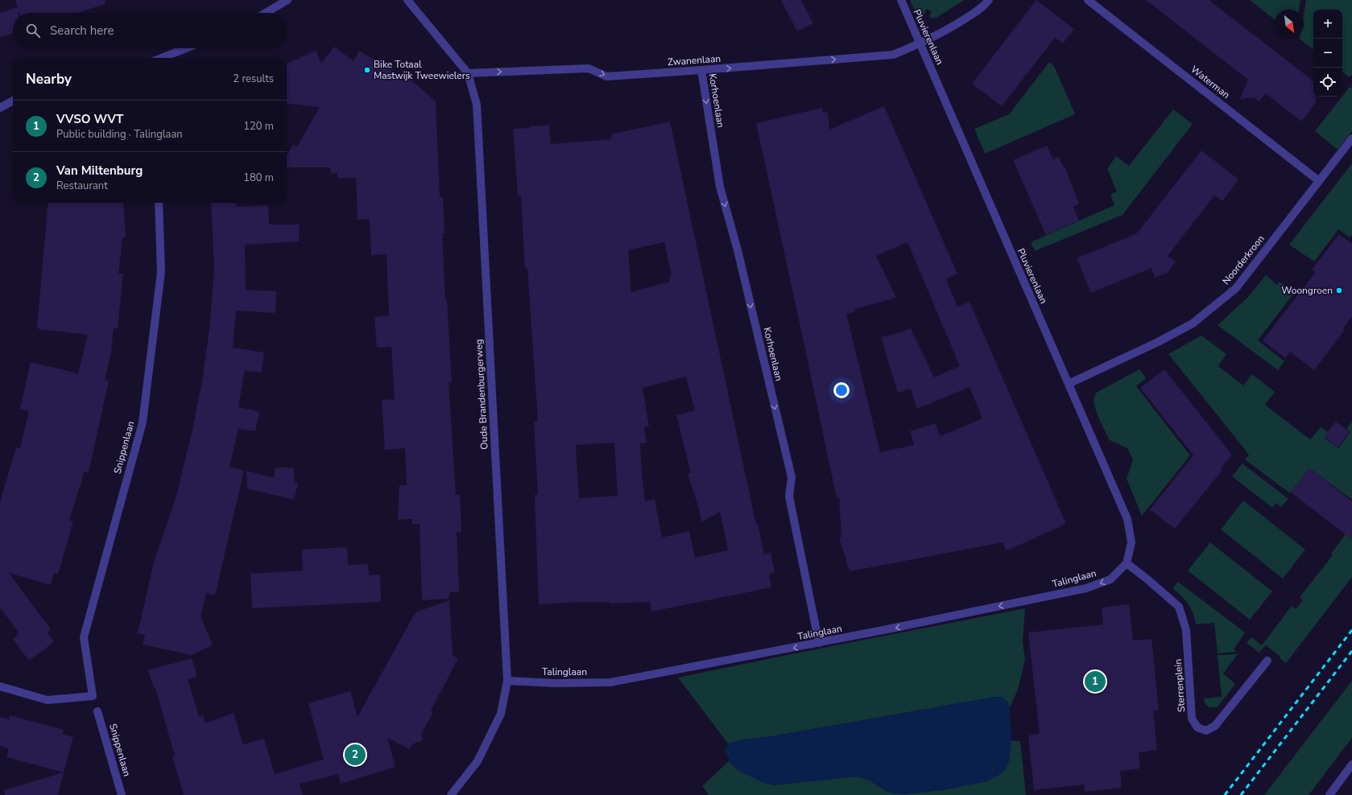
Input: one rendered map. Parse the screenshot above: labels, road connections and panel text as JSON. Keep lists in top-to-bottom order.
{
  "streets": {
    "street": [
      "Pluvierenlaan",
      "Zwanenlaan",
      "Waterman",
      "Korhoenlaan",
      "Noorderkroon",
      "Oude Brandenburgerweg",
      "Snippenlaan",
      "Talinglaan",
      "Sterrenplein"
    ]
  },
  "crossings": [
    ["Pluvierenlaan", "Zwanenlaan"],
    ["Pluvierenlaan", "Noorderkroon"],
    ["Pluvierenlaan", "Talinglaan"],
    ["Pluvierenlaan", "Sterrenplein"],
    ["Zwanenlaan", "Korhoenlaan"],
    ["Zwanenlaan", "Oude Brandenburgerweg"],
    ["Waterman", "Noorderkroon"],
    ["Korhoenlaan", "Talinglaan"],
    ["Oude Brandenburgerweg", "Talinglaan"],
    ["Talinglaan", "Sterrenplein"]
  ],
  "one_way": ["Zwanenlaan", "Korhoenlaan", "Talinglaan"],
  "places": ["Bike Totaal Mastwijk Tweewielers", "Woongroen"],
  "north": "bottom right",
  "page": {
    "map_buttons": ["+", "−"],
    "search": "Search here",
    "heading": ["Nearby", "2 results"],
    "list": [
      {
        "mark": "1",
        "name": "VVSO WVT",
        "note": "Public building · Talinglaan",
        "value": "120 m"
      },
      {
        "mark": "2",
        "name": "Van Miltenburg",
        "note": "Restaurant",
        "value": "180 m"
      }
    ],
    "pins": ["1", "2"]
  }
}
